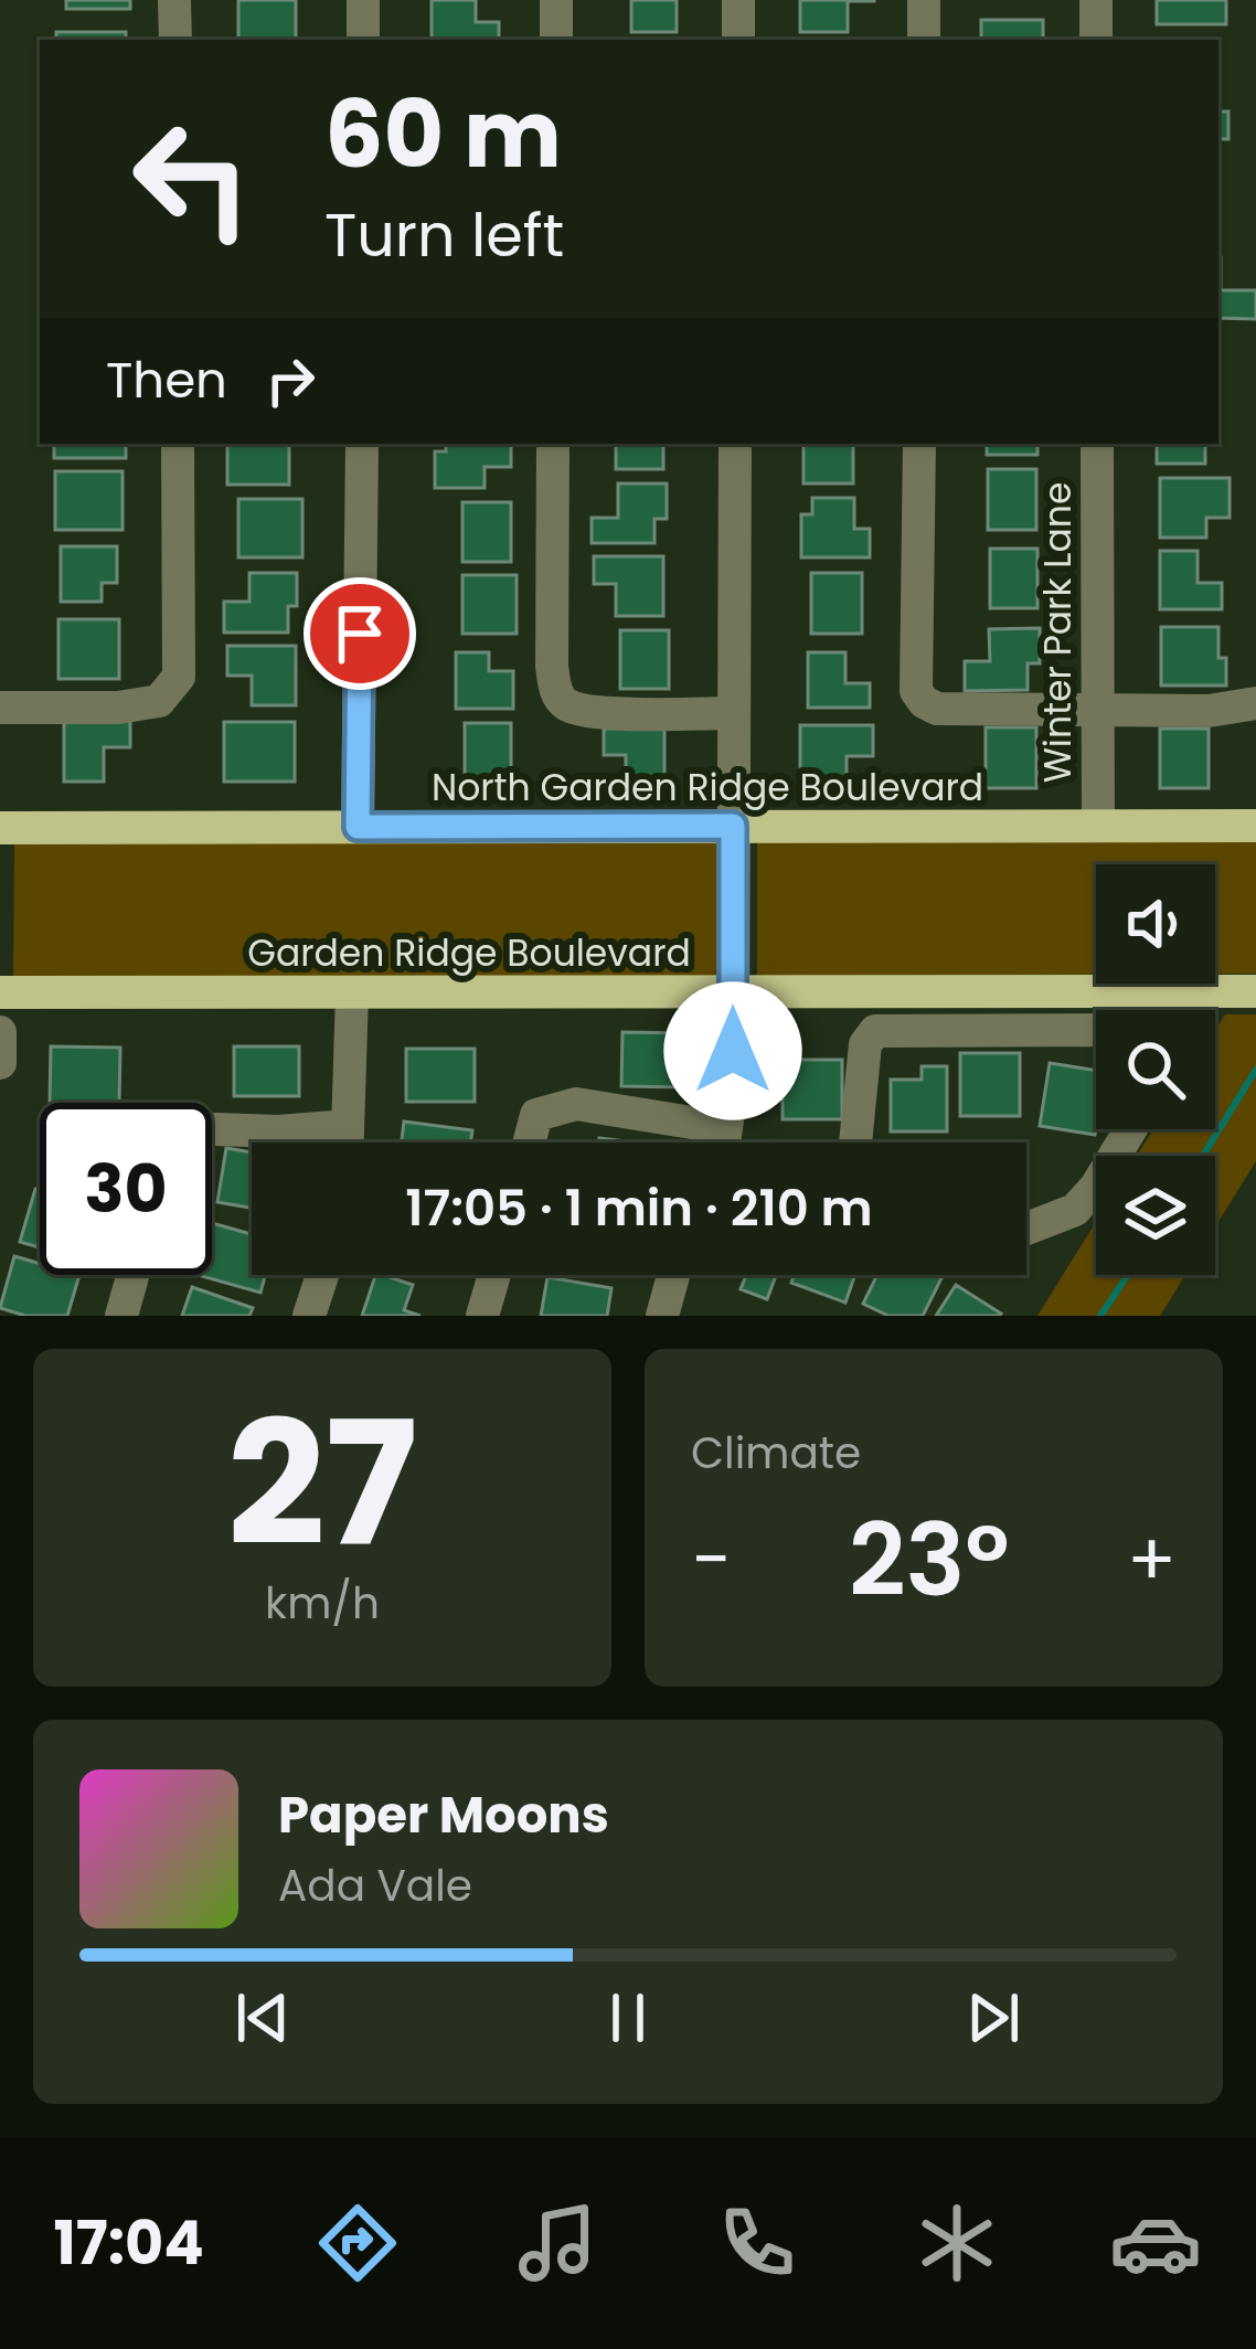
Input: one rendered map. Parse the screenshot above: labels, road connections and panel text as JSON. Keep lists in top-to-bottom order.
{
  "streets": {
    "main road": ["North Garden Ridge Boulevard", "Garden Ridge Boulevard"],
    "street": ["Winter Park Lane"]
  },
  "crossings": [
    ["Winter Park Lane", "North Garden Ridge Boulevard"]
  ],
  "page": {
    "turn": ["60 m", "Turn left"],
    "then": "Then",
    "limit": "30",
    "trip": "17:05 · 1 min · 210 m",
    "tile": [
      ["27", "km/h"],
      "Climate"
    ],
    "heat": ["−", "23°", "+"],
    "song": ["Paper Moons", "Ada Vale"],
    "tabs": "17:04"
  }
}
